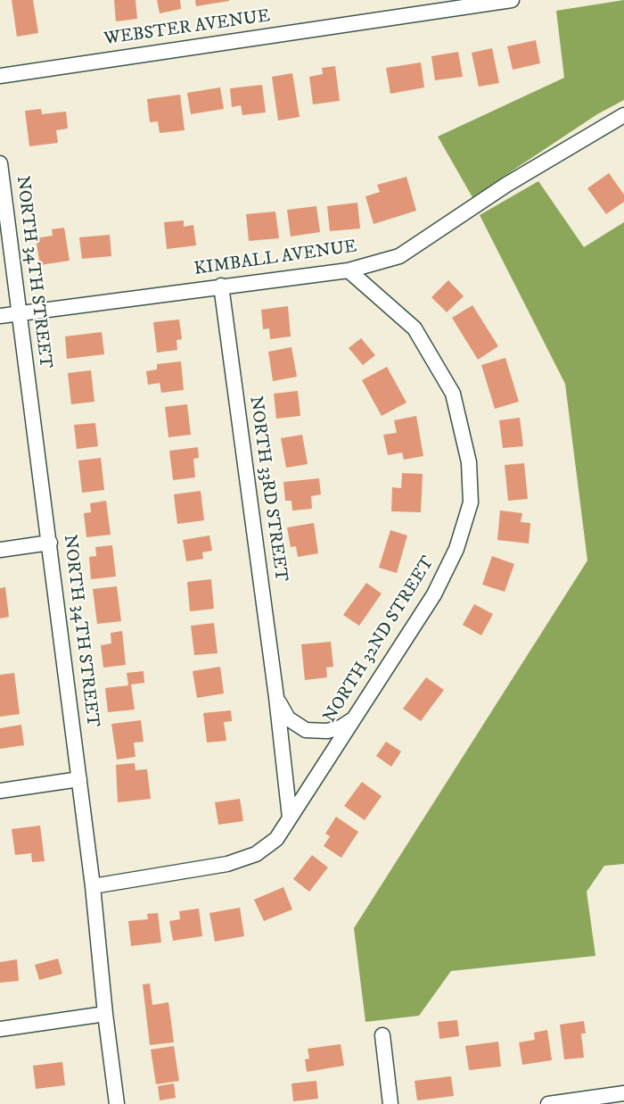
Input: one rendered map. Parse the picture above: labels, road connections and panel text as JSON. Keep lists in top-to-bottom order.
{
  "streets": {
    "street": [
      "WEBSTER AVENUE",
      "KIMBALL AVENUE",
      "NORTH 34TH STREET",
      "NORTH 33RD STREET",
      "NORTH 32ND STREET"
    ]
  },
  "crossings": [
    ["KIMBALL AVENUE", "NORTH 34TH STREET"],
    ["KIMBALL AVENUE", "NORTH 33RD STREET"],
    ["KIMBALL AVENUE", "NORTH 32ND STREET"],
    ["NORTH 34TH STREET", "NORTH 32ND STREET"],
    ["NORTH 33RD STREET", "NORTH 32ND STREET"]
  ]
}
